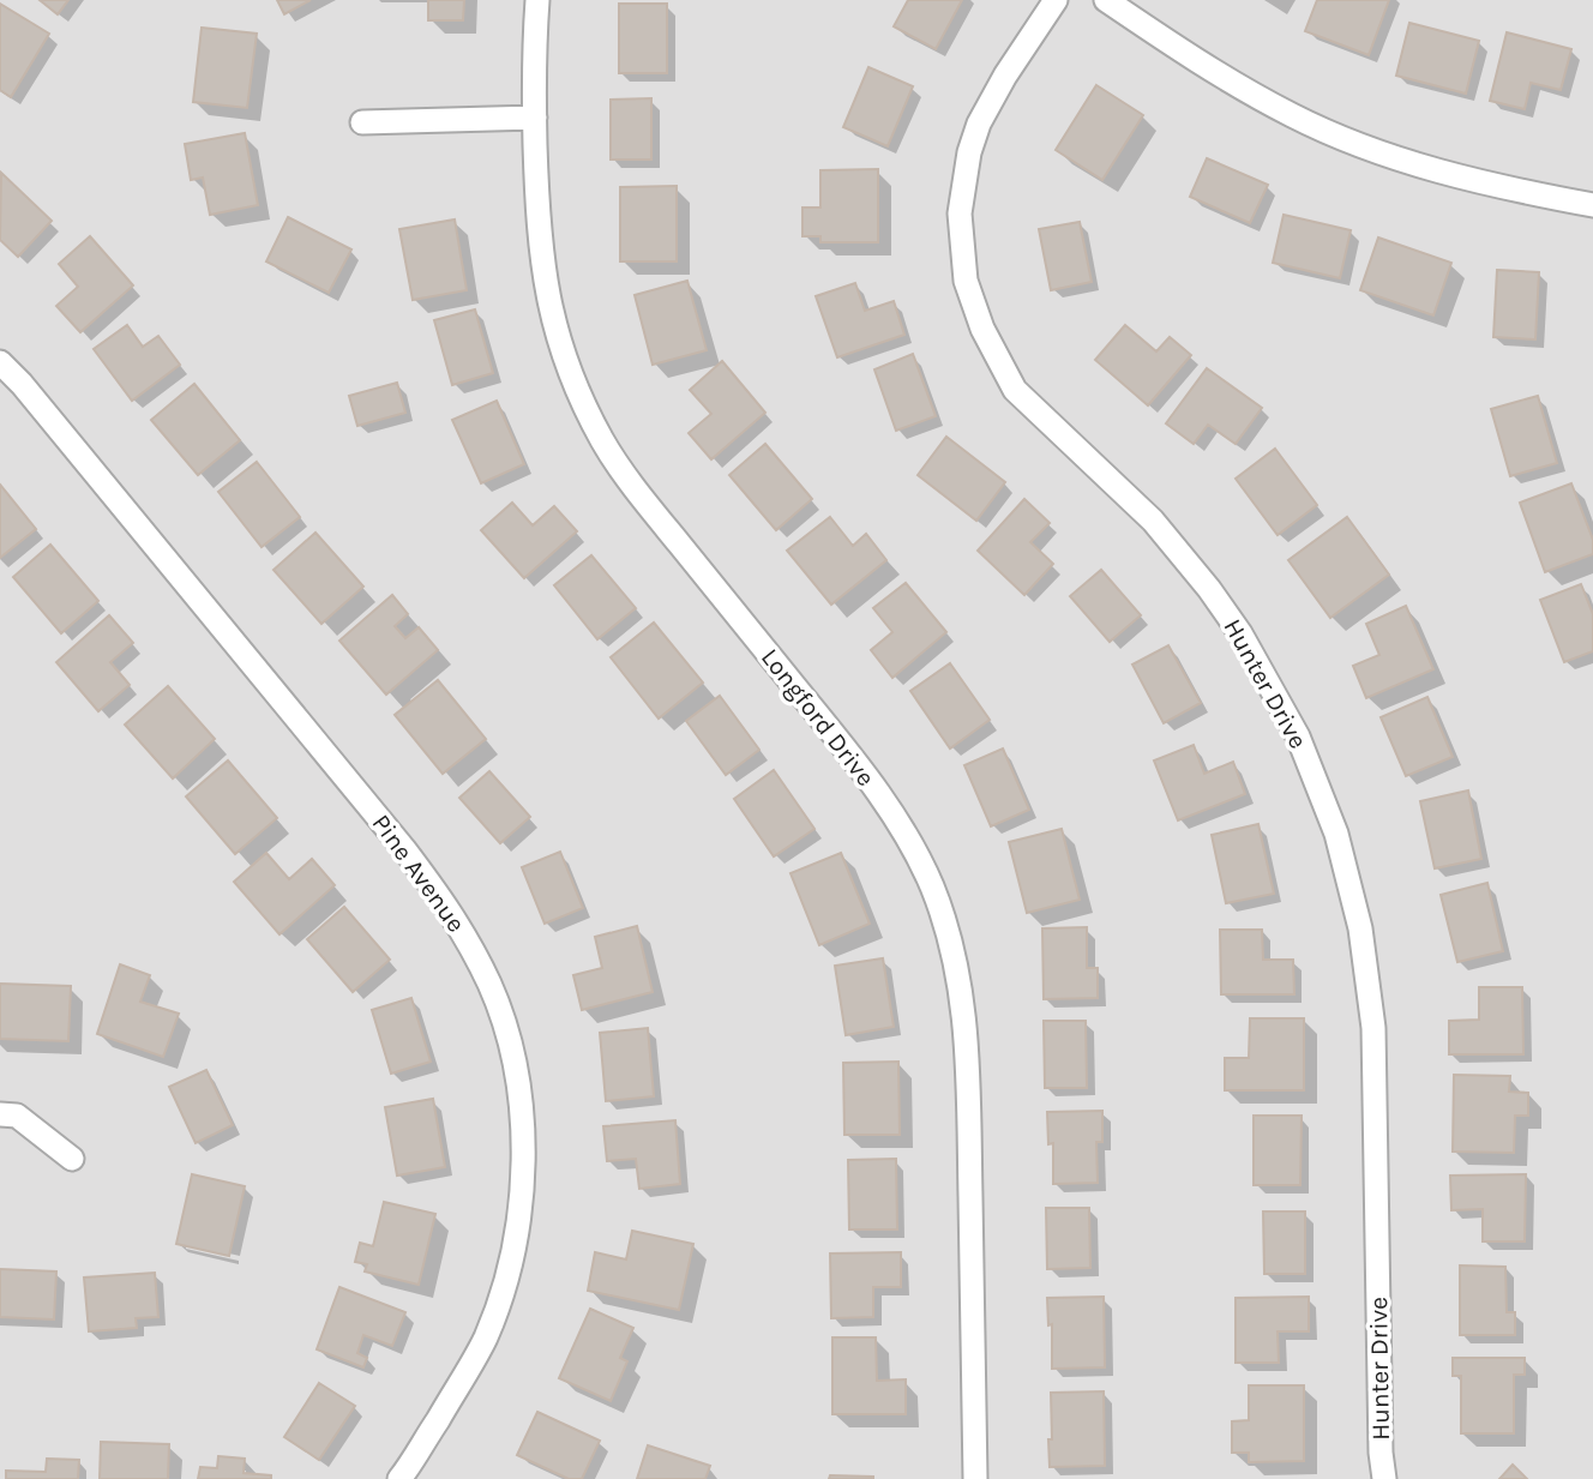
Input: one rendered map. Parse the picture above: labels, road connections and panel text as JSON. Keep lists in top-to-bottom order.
{
  "streets": {
    "street": ["Hunter Drive", "Longford Drive", "Pine Avenue"]
  }
}
